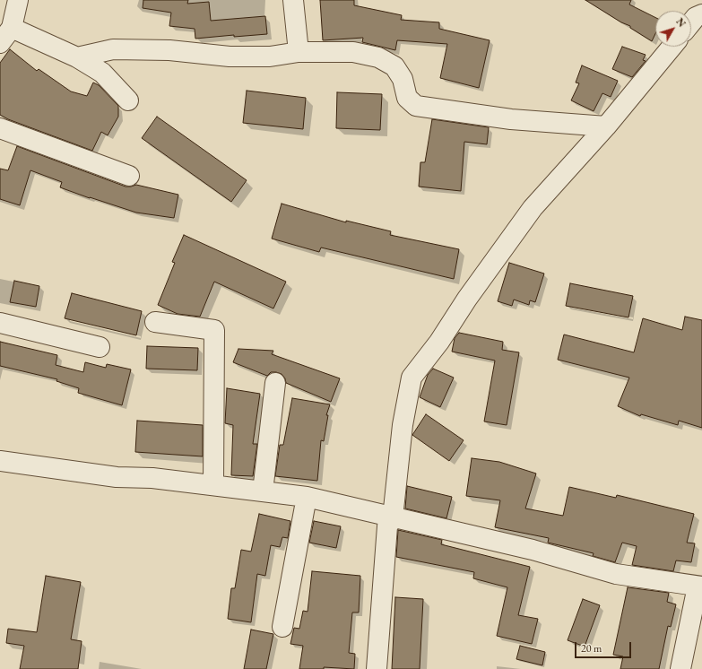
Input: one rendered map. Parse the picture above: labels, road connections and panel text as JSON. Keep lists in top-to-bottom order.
{
  "scale_bar": "20 m",
  "north": "top right"
}
